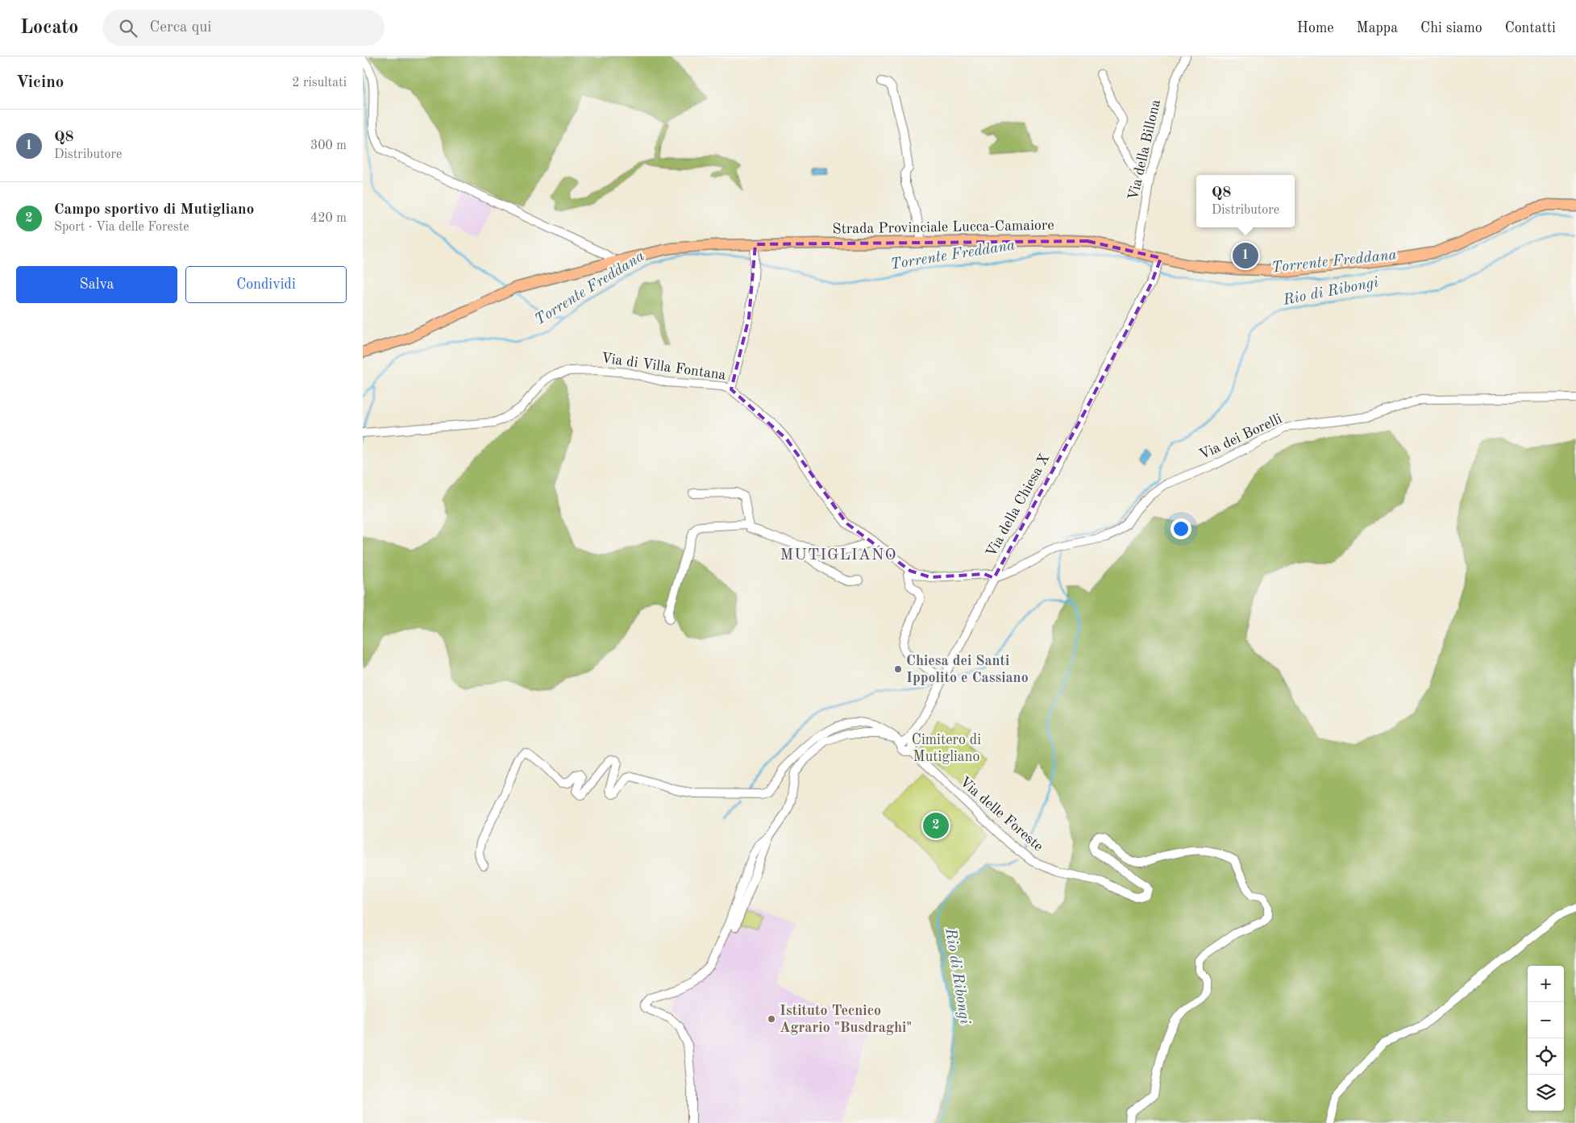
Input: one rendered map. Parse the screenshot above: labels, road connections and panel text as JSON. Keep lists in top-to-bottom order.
{
  "streets": {
    "main road": ["Strada Provinciale Lucca-Camaiore"],
    "street": [
      "Via della Billona",
      "Via di Villa Fontana",
      "Via dei Borelli",
      "Via della Chiesa X",
      "Via delle Foreste"
    ]
  },
  "crossings": [
    ["Via della Billona", "Strada Provinciale Lucca-Camaiore"],
    ["Strada Provinciale Lucca-Camaiore", "Via della Chiesa X"],
    ["Via di Villa Fontana", "Via dei Borelli"],
    ["Via di Villa Fontana", "Via della Chiesa X"],
    ["Via dei Borelli", "Via della Chiesa X"],
    ["Via della Chiesa X", "Via delle Foreste"]
  ],
  "districts": ["MUTIGLIANO"],
  "water": ["Torrente Freddana", "Rio di Ribongi"],
  "parks": ["Cimitero di Mutigliano"],
  "places": ["Chiesa dei Santi Ippolito e Cassiano", "Istituto Tecnico Agrario \"Busdraghi\""],
  "page": {
    "header": "Locato",
    "search": "Cerca qui",
    "nav": [
      "Home",
      "Mappa",
      "Chi siamo",
      "Contatti"
    ],
    "heading": ["Vicino", "2 risultati"],
    "list": [
      {
        "mark": "1",
        "name": "Q8",
        "note": "Distributore",
        "value": "300 m"
      },
      {
        "mark": "2",
        "name": "Campo sportivo di Mutigliano",
        "note": "Sport · Via delle Foreste",
        "value": "420 m"
      }
    ],
    "popup": ["Q8", "Distributore"],
    "pins": ["1", "2"],
    "buttons": ["Salva", "Condividi"],
    "map_buttons": ["+", "−"]
  }
}
